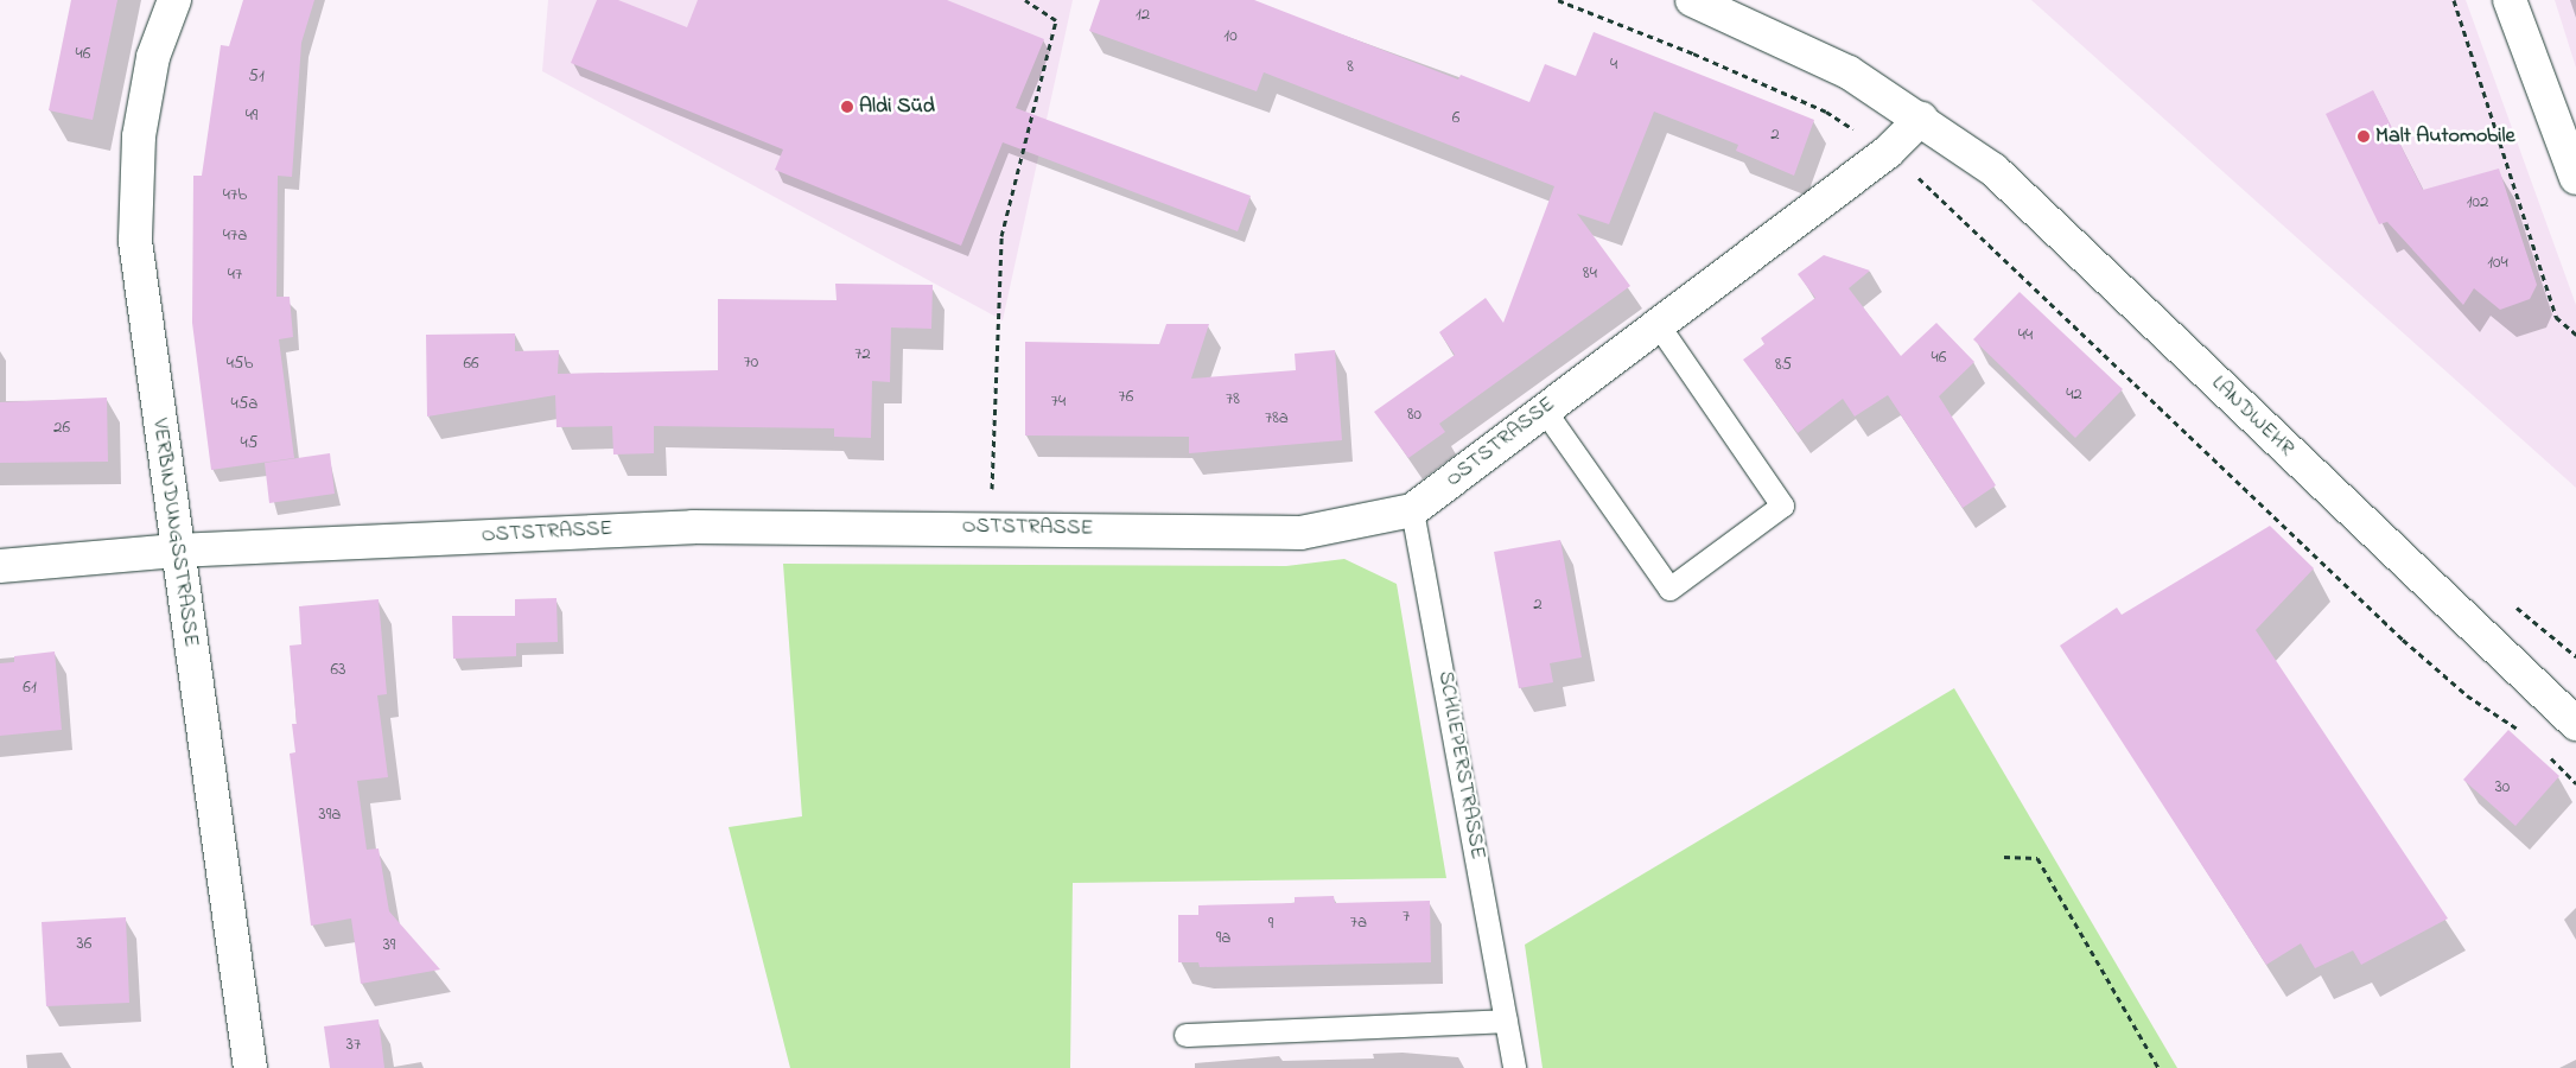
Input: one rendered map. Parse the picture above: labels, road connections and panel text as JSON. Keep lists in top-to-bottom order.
{
  "streets": {
    "street": ["LANDWEHR", "OSTSTRASSE", "VERBINDUNGSSTRASSE"],
    "lane": ["SCHLIEPERSTRASSE"]
  },
  "crossings": [
    ["LANDWEHR", "OSTSTRASSE"],
    ["OSTSTRASSE", "VERBINDUNGSSTRASSE"],
    ["OSTSTRASSE", "SCHLIEPERSTRASSE"]
  ],
  "places": ["Aldi Süd", "Malt Automobile"],
  "house_numbers": [
    "12",
    "10",
    "46",
    "4",
    "8",
    "51",
    "49",
    "6",
    "2",
    "47b",
    "102",
    "47a",
    "104",
    "84",
    "47",
    "44",
    "72",
    "46",
    "70",
    "45b",
    "66",
    "85",
    "42",
    "76",
    "78",
    "74",
    "45a",
    "80",
    "78a",
    "26",
    "45",
    "2",
    "63",
    "61",
    "30",
    "39a",
    "7",
    "7a",
    "9",
    "9a",
    "36",
    "39",
    "37"
  ]
}
